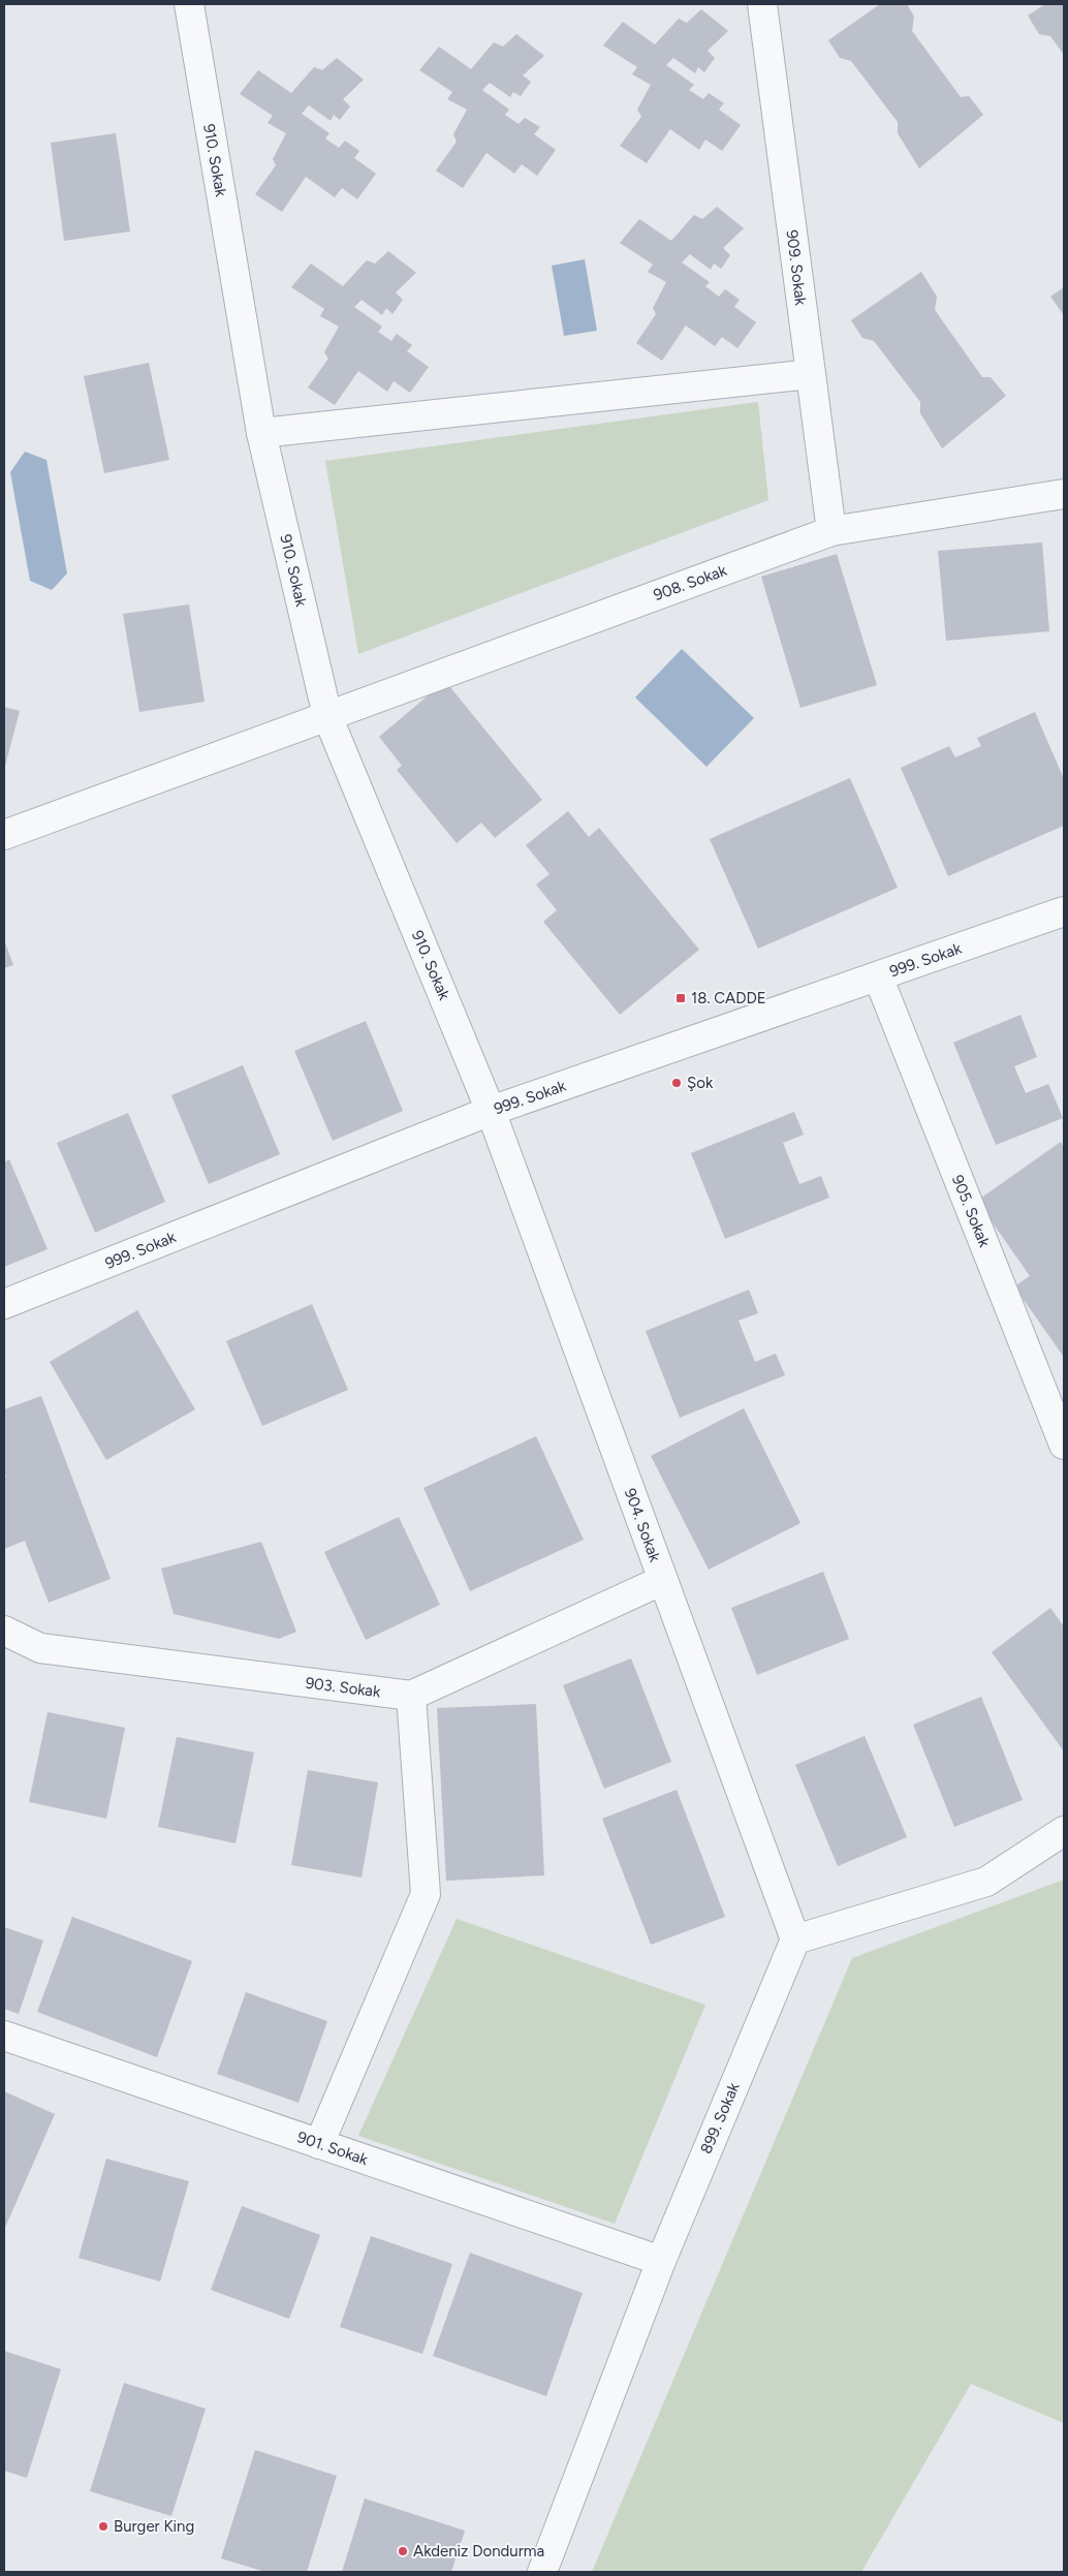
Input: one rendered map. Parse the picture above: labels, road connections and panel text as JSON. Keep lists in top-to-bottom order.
{
  "streets": {
    "street": [
      "910. Sokak",
      "909. Sokak",
      "908. Sokak",
      "999. Sokak",
      "905. Sokak",
      "904. Sokak",
      "903. Sokak",
      "899. Sokak",
      "901. Sokak"
    ]
  },
  "crossings": [
    ["910. Sokak", "908. Sokak"],
    ["910. Sokak", "999. Sokak"],
    ["910. Sokak", "904. Sokak"],
    ["909. Sokak", "908. Sokak"],
    ["999. Sokak", "905. Sokak"],
    ["999. Sokak", "904. Sokak"],
    ["904. Sokak", "899. Sokak"],
    ["899. Sokak", "901. Sokak"]
  ],
  "places": {
    "transit": ["18. CADDE"],
    "other": ["Şok", "Burger King", "Akdeniz Dondurma"]
  }
}
